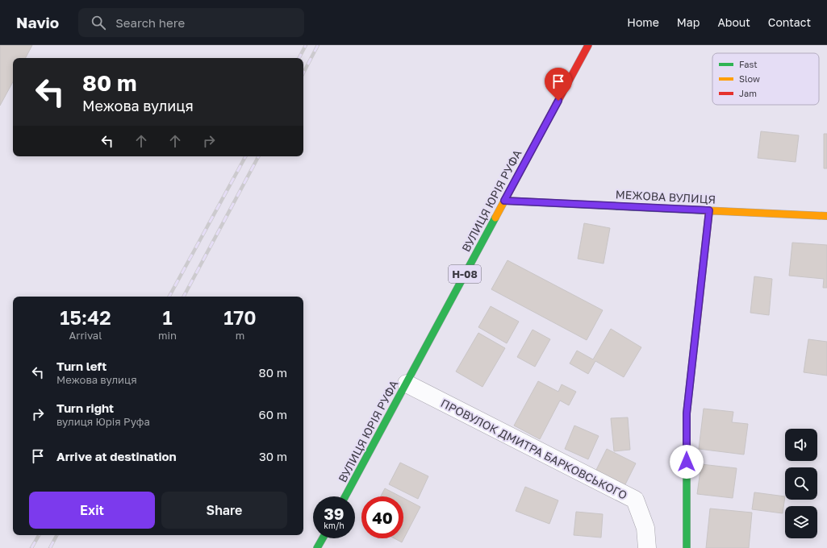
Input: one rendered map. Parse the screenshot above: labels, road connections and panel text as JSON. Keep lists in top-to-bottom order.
{
  "streets": {
    "street": [
      "МЕЖОВА ВУЛИЦЯ",
      "ВУЛИЦЯ ЮРІЯ РУФА",
      "Н-08",
      "ПРОВУЛОК ДМИТРА БАРКОВСЬКОГО"
    ]
  },
  "crossings": [
    ["МЕЖОВА ВУЛИЦЯ", "ВУЛИЦЯ ЮРІЯ РУФА"],
    ["ВУЛИЦЯ ЮРІЯ РУФА", "ПРОВУЛОК ДМИТРА БАРКОВСЬКОГО"]
  ],
  "legend": ["Fast", "Slow", "Jam"],
  "page": {
    "header": "Navio",
    "search": "Search here",
    "nav": [
      "Home",
      "Map",
      "About",
      "Contact"
    ],
    "turn": ["80 m", "Межова вулиця"],
    "eta": [
      "15:42",
      "Arrival",
      "1",
      "min",
      "170",
      "m"
    ],
    "list": [
      {
        "name": "Turn left",
        "note": "Межова вулиця",
        "value": "80 m"
      },
      {
        "name": "Turn right",
        "note": "вулиця Юрія Руфа",
        "value": "60 m"
      },
      {
        "name": "Arrive at destination",
        "value": "30 m"
      }
    ],
    "buttons": ["Exit", "Share"],
    "speed": "39 km/h",
    "limit": "40"
  }
}
